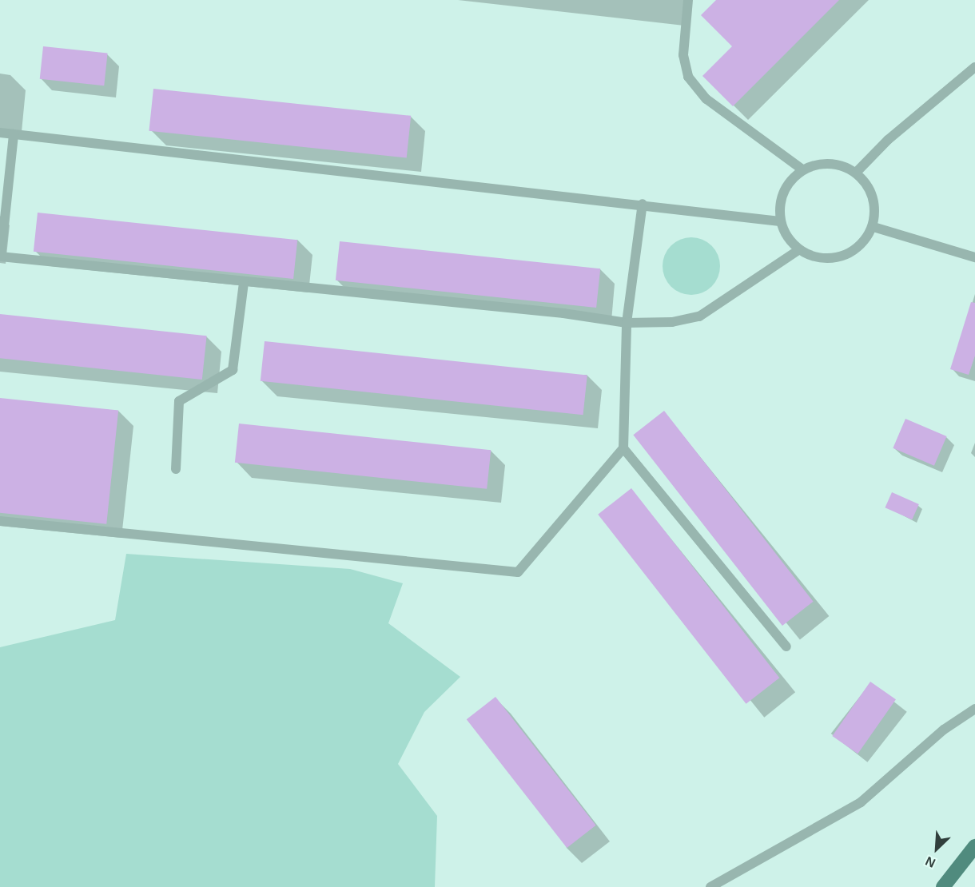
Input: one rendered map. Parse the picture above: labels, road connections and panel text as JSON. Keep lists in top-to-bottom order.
{
  "north": "bottom left"
}
